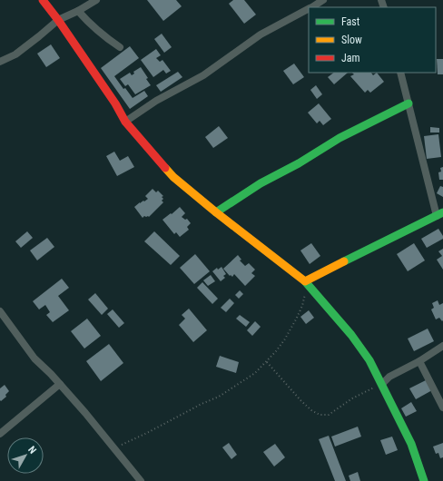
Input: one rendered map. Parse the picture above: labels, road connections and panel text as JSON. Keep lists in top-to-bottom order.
{
  "legend": ["Fast", "Slow", "Jam"],
  "north": "top right"
}
